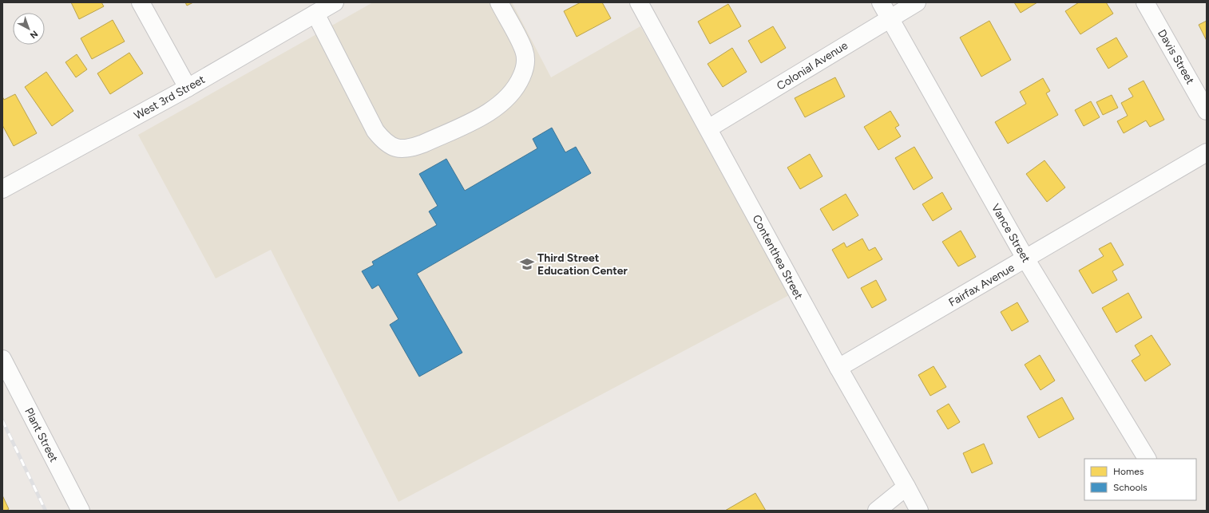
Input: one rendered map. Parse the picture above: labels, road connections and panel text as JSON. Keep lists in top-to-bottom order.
{
  "streets": {
    "street": [
      "Davis Street",
      "Colonial Avenue",
      "West 3rd Street",
      "Vance Street",
      "Contenthea Street",
      "Fairfax Avenue",
      "Plant Street"
    ]
  },
  "crossings": [
    ["Colonial Avenue", "Vance Street"],
    ["Colonial Avenue", "Contenthea Street"],
    ["Vance Street", "Fairfax Avenue"],
    ["Contenthea Street", "Fairfax Avenue"]
  ],
  "places": {
    "school or university": ["Third Street Education Center"]
  },
  "legend": ["Homes", "Schools"],
  "north": "bottom right"
}
